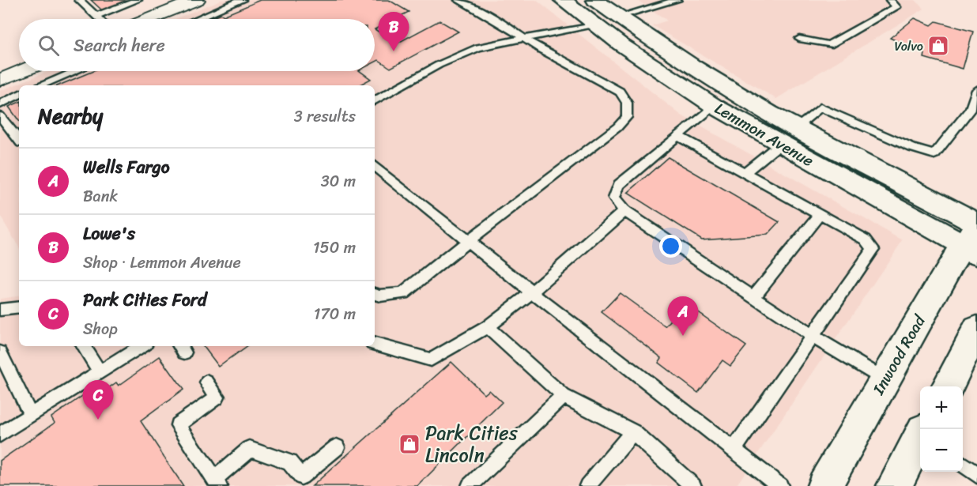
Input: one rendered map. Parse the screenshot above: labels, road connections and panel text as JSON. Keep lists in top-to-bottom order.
{
  "streets": {
    "main road": ["Lemmon Avenue", "Inwood Road"]
  },
  "crossings": [
    ["Lemmon Avenue", "Inwood Road"]
  ],
  "places": {
    "shop": ["Volvo", "Park Cities Lincoln"]
  },
  "page": {
    "pins": ["B", "A", "C"],
    "search": "Search here",
    "heading": ["Nearby", "3 results"],
    "list": [
      {
        "mark": "A",
        "name": "Wells Fargo",
        "note": "Bank",
        "value": "30 m"
      },
      {
        "mark": "B",
        "name": "Lowe's",
        "note": "Shop · Lemmon Avenue",
        "value": "150 m"
      },
      {
        "mark": "C",
        "name": "Park Cities Ford",
        "note": "Shop",
        "value": "170 m"
      }
    ],
    "map_buttons": ["+", "−"]
  }
}
